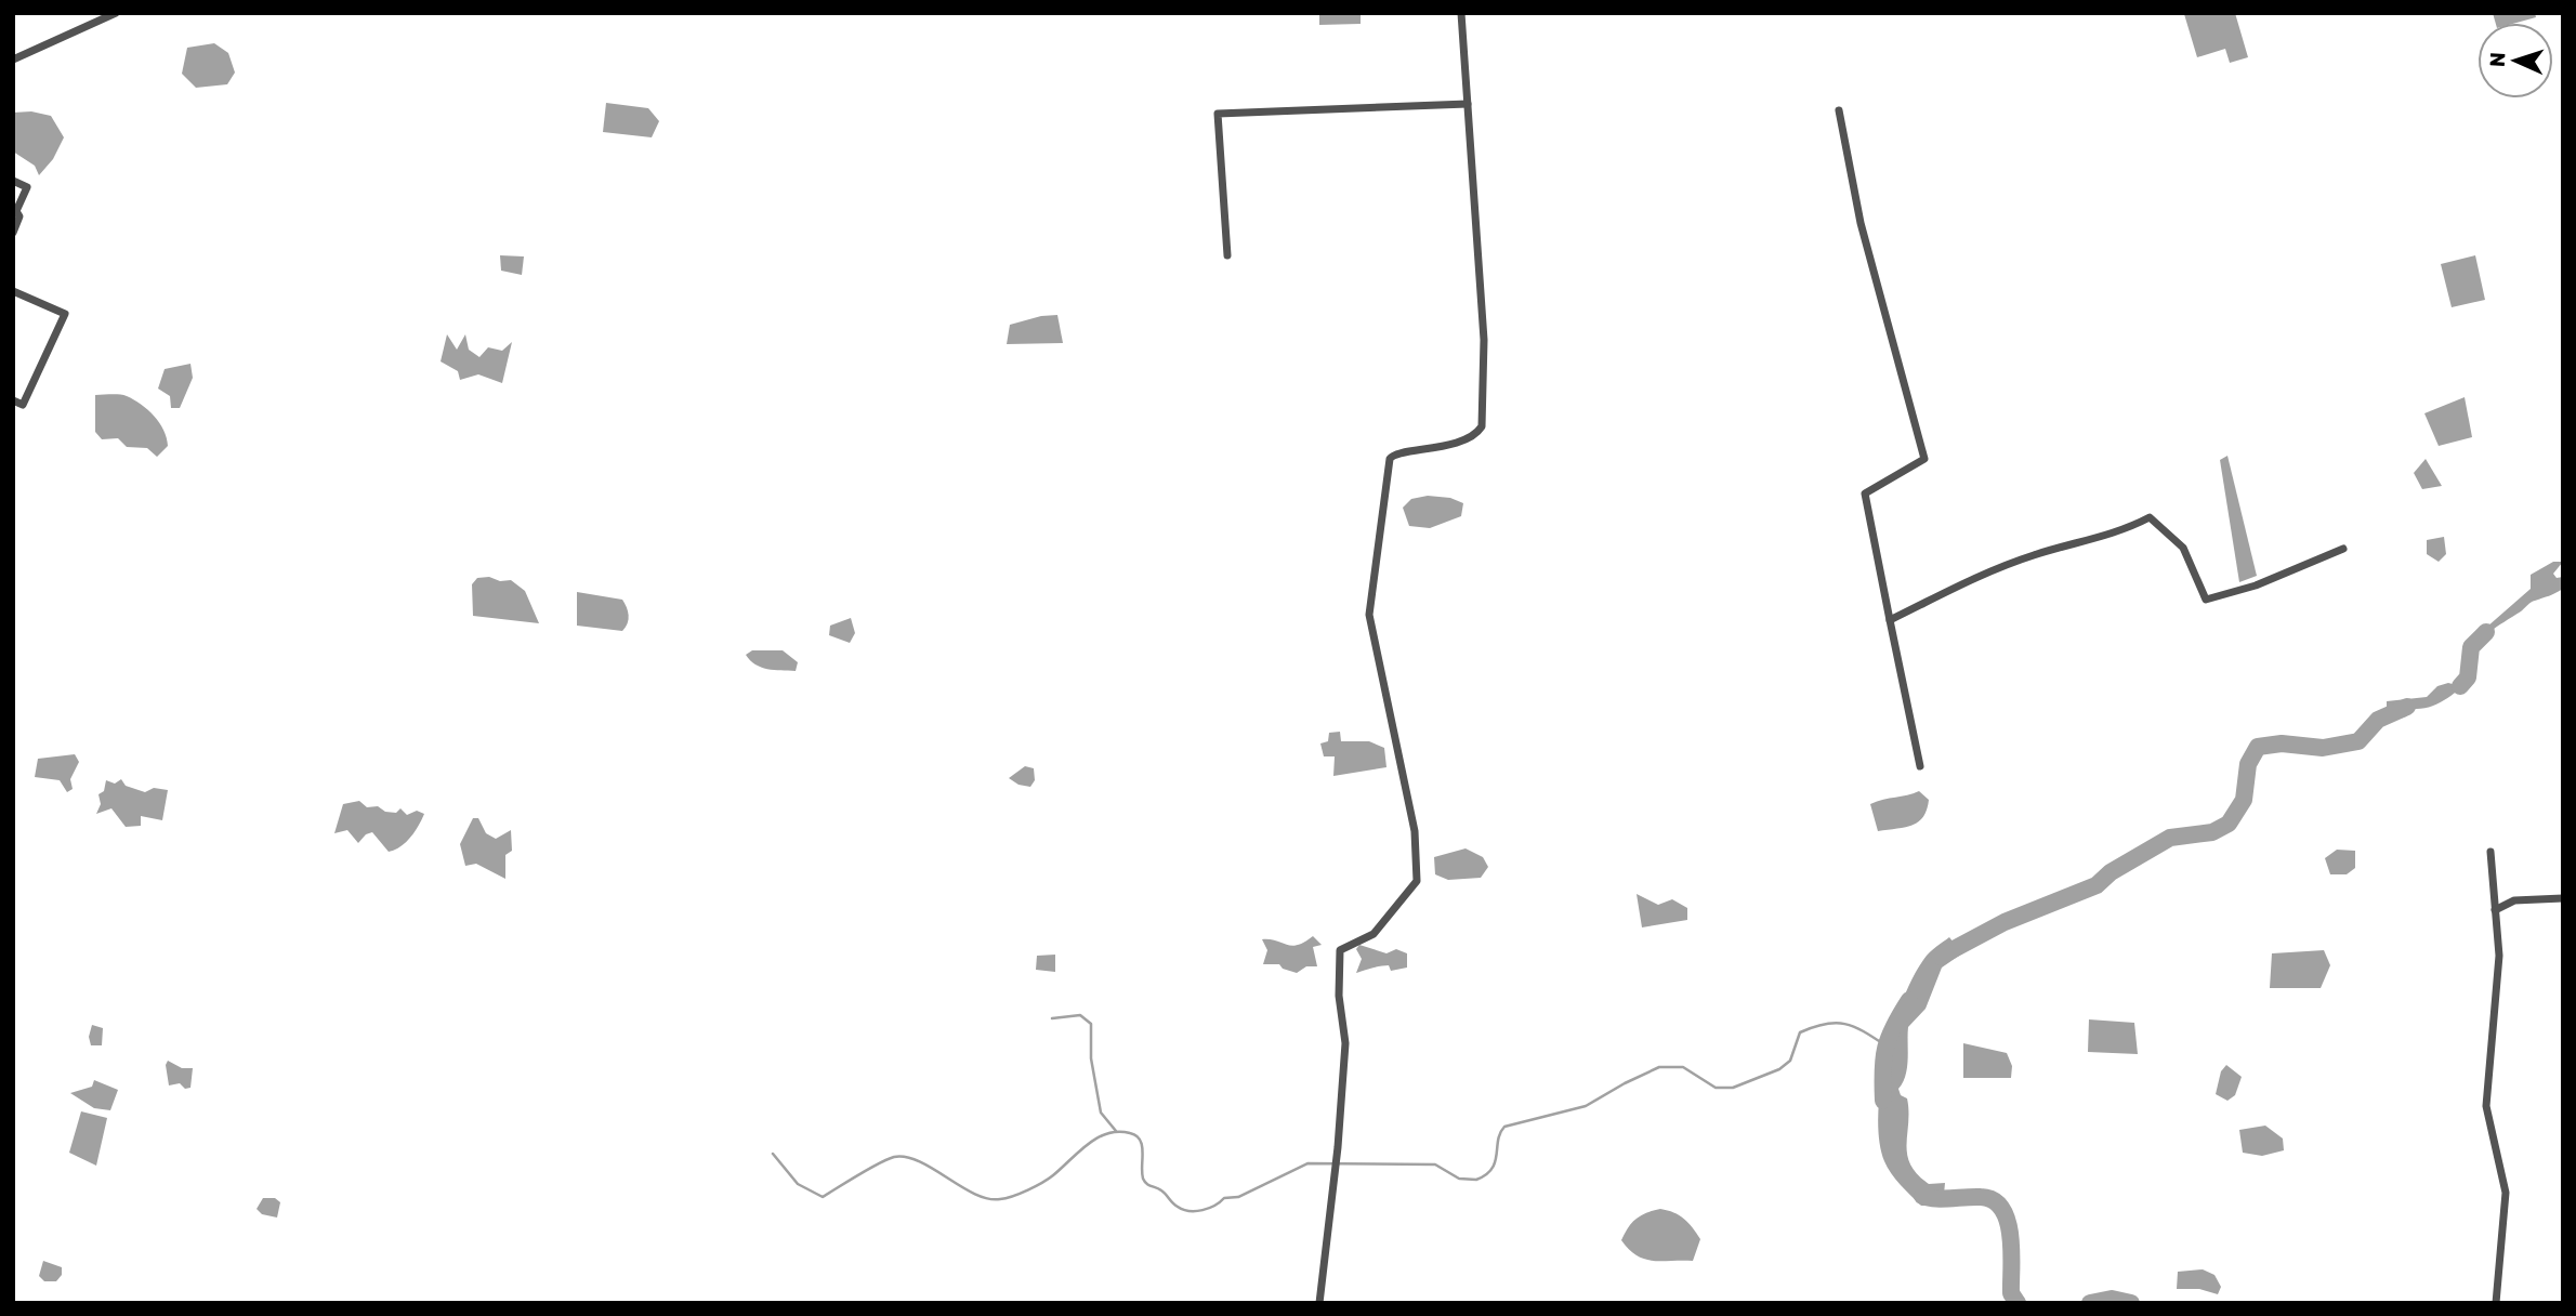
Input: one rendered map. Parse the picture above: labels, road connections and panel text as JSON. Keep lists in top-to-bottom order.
{
  "north": "left"
}
